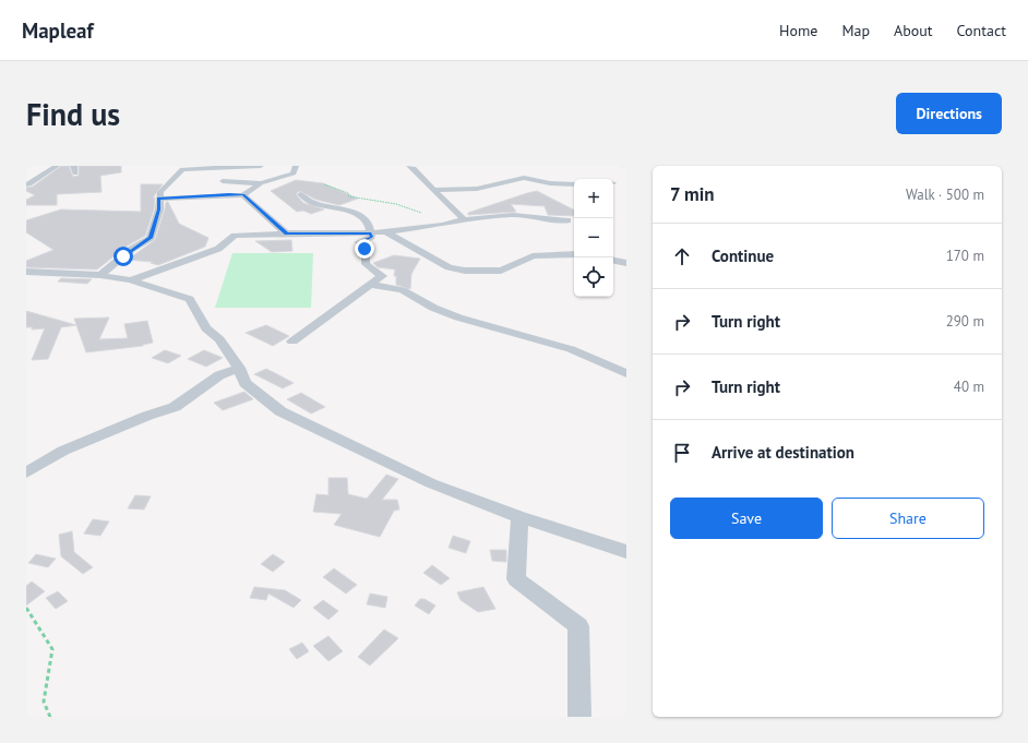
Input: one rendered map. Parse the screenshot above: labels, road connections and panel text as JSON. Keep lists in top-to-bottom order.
{
  "page": {
    "header": "Mapleaf",
    "nav": [
      "Home",
      "Map",
      "About",
      "Contact"
    ],
    "buttons": [
      "Directions",
      ["Save", "Share"]
    ],
    "title": "Find us",
    "heading": ["7 min", "Walk · 500 m"],
    "map_buttons": ["+", "−"],
    "list": [
      ["Continue", "170 m"],
      ["Turn right", "290 m"],
      ["Turn right", "40 m"],
      "Arrive at destination"
    ]
  }
}
